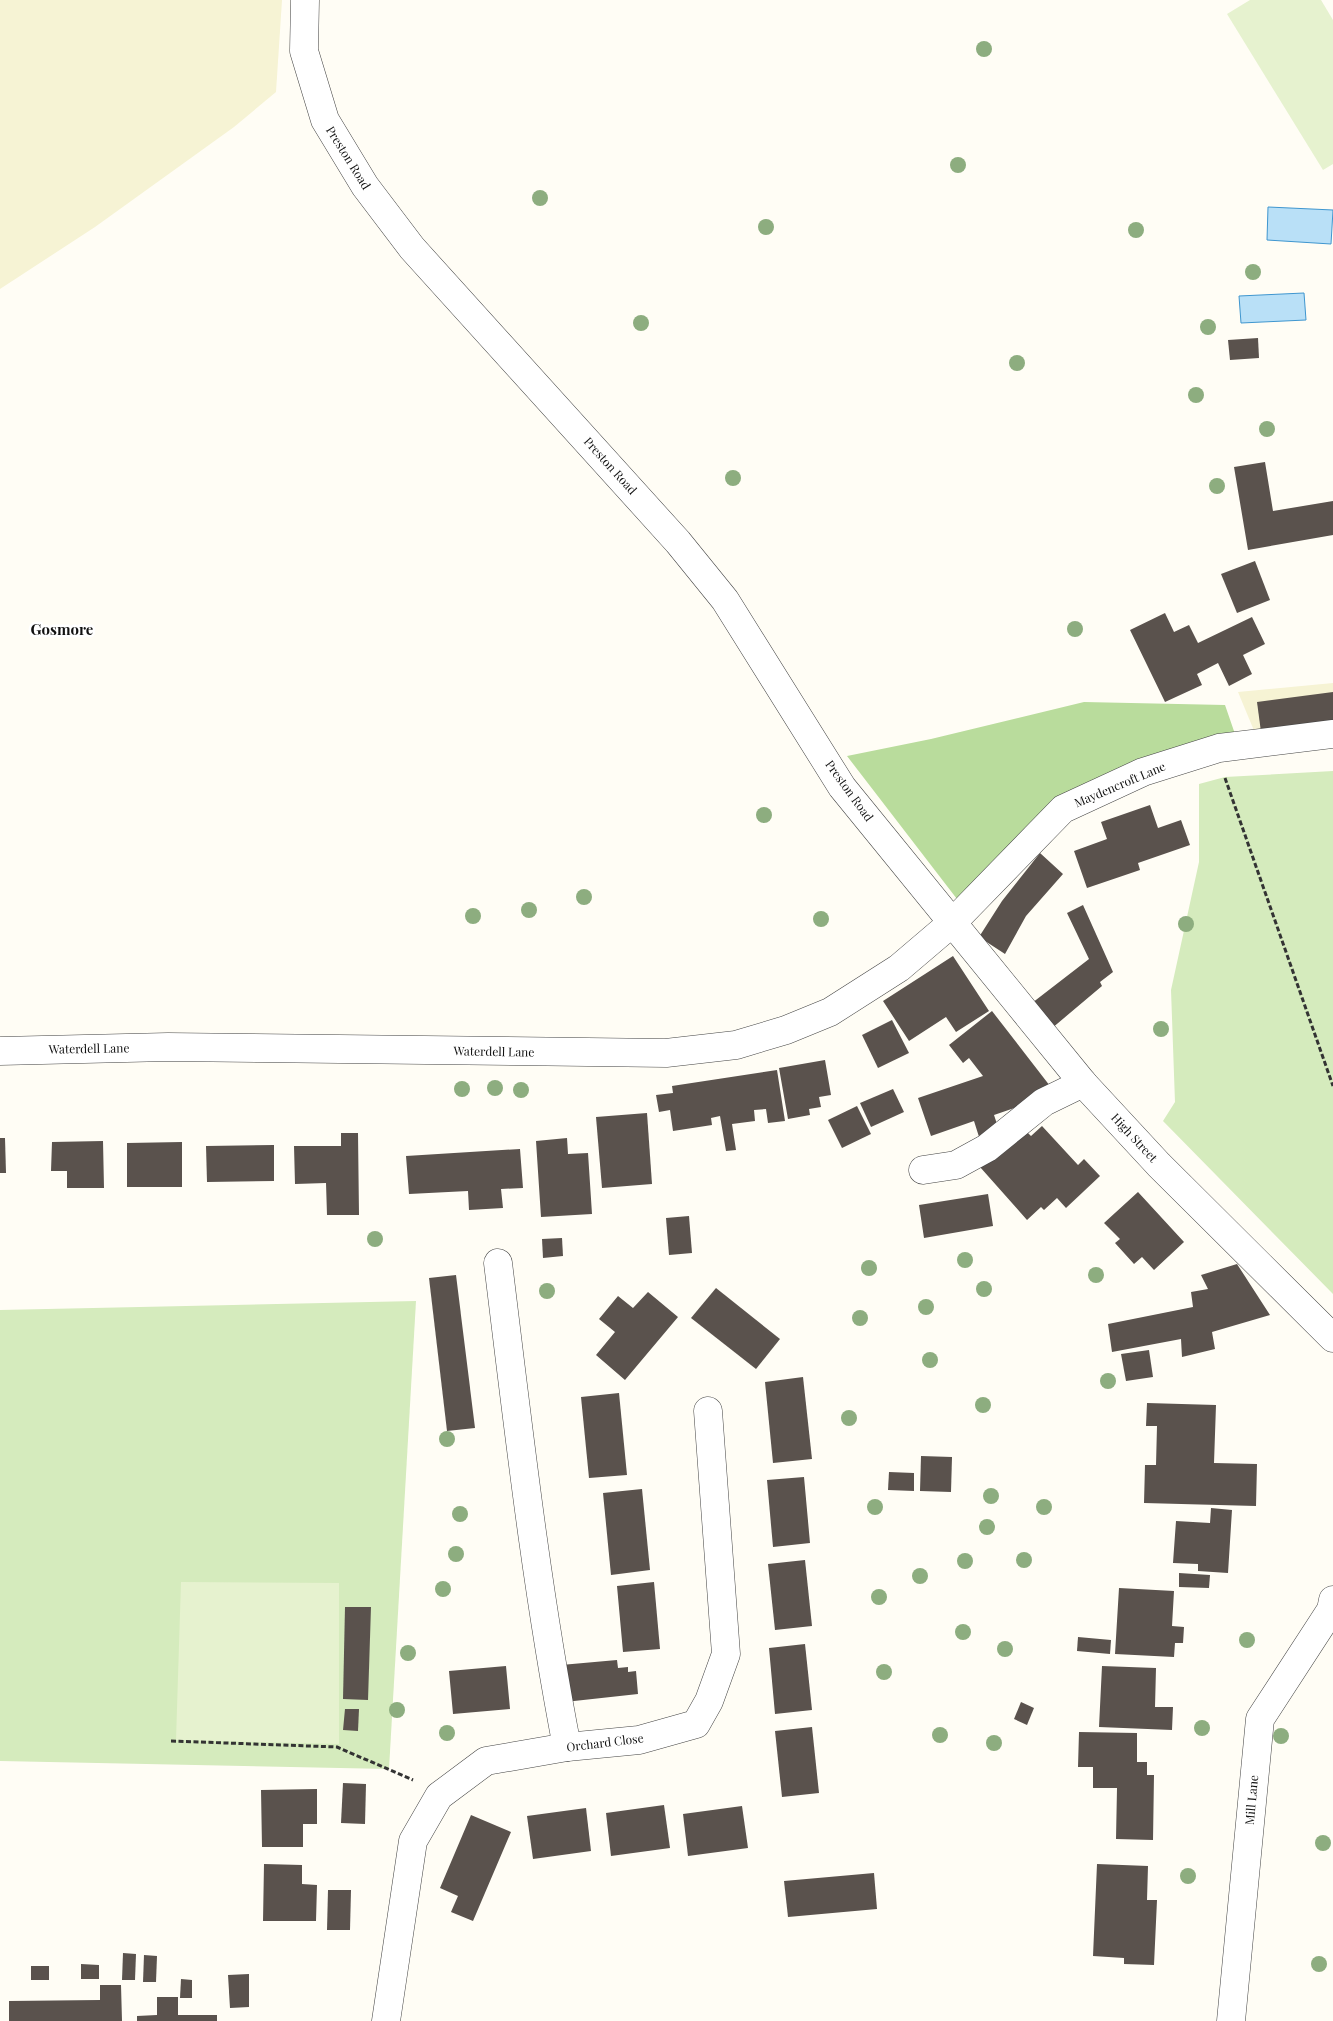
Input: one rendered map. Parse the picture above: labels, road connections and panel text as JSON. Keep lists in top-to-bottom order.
{
  "streets": {
    "street": [
      "Preston Road",
      "Maydencroft Lane",
      "Waterdell Lane",
      "High Street",
      "Orchard Close",
      "Mill Lane"
    ]
  },
  "crossings": [
    ["Preston Road", "Maydencroft Lane"],
    ["Preston Road", "Waterdell Lane"],
    ["Preston Road", "High Street"],
    ["Maydencroft Lane", "Waterdell Lane"],
    ["Maydencroft Lane", "High Street"],
    ["Waterdell Lane", "High Street"]
  ],
  "districts": ["Gosmore"]
}
